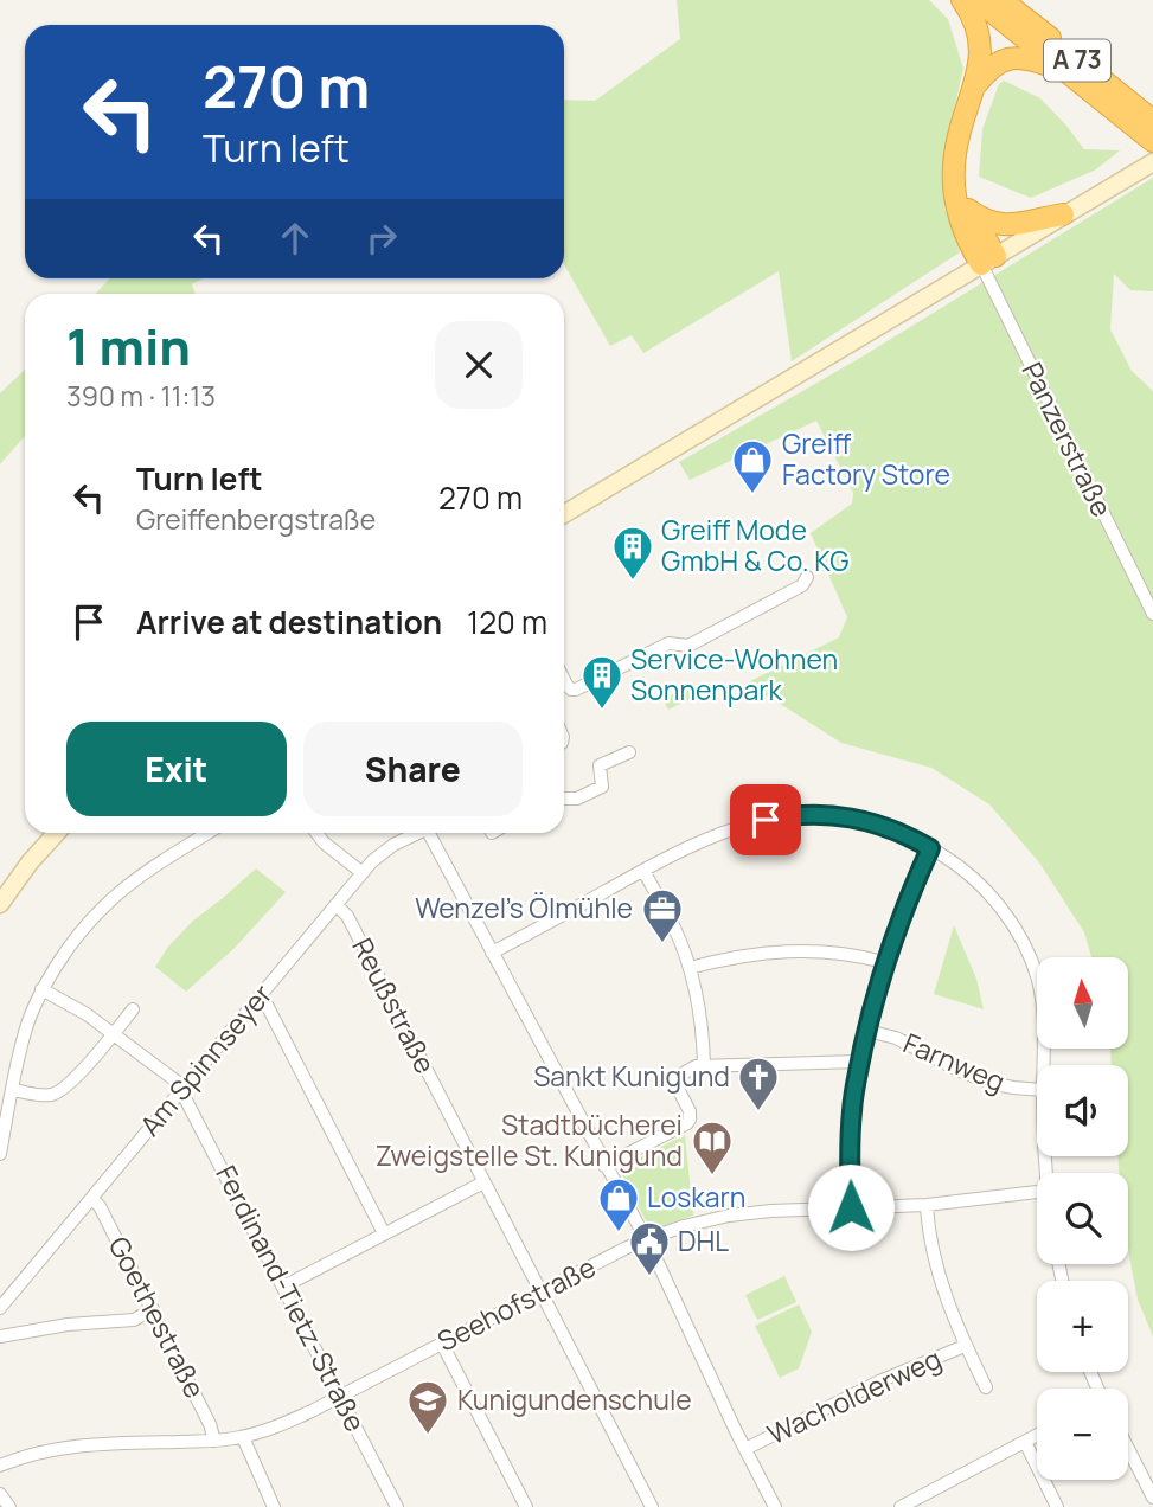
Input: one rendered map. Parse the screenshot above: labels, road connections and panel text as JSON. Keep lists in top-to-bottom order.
{
  "streets": {
    "highway": ["A 73"],
    "street": [
      "Panzerstraße",
      "Reußstraße",
      "Am Spinnseyer",
      "Farnweg",
      "Ferdinand-Tietz-Straße",
      "Seehofstraße",
      "Goethestraße",
      "Wacholderweg"
    ]
  },
  "crossings": [
    ["Reußstraße", "Am Spinnseyer"],
    ["Reußstraße", "Seehofstraße"],
    ["Am Spinnseyer", "Ferdinand-Tietz-Straße"],
    ["Am Spinnseyer", "Goethestraße"],
    ["Ferdinand-Tietz-Straße", "Seehofstraße"],
    ["Seehofstraße", "Goethestraße"]
  ],
  "places": {
    "shop": ["Greiff Factory Store", "Loskarn"],
    "building": ["Greiff Mode GmbH & Co. KG", "Service-Wohnen Sonnenpark"],
    "office": ["Wenzel's Ölmühle"],
    "church": ["Sankt Kunigund"],
    "library": ["Stadtbücherei Zweigstelle St. Kunigund"],
    "public building": ["DHL"],
    "school or university": ["Kunigundenschule"]
  },
  "north": "top",
  "page": {
    "turn": ["270 m", "Turn left"],
    "heading": ["1 min", "390 m · 11:13"],
    "list": [
      {
        "name": "Turn left",
        "note": "Greiffenbergstraße",
        "value": "270 m"
      },
      {
        "name": "Arrive at destination",
        "value": "120 m"
      }
    ],
    "buttons": ["Exit", "Share"],
    "map_buttons": ["+", "−"]
  }
}
